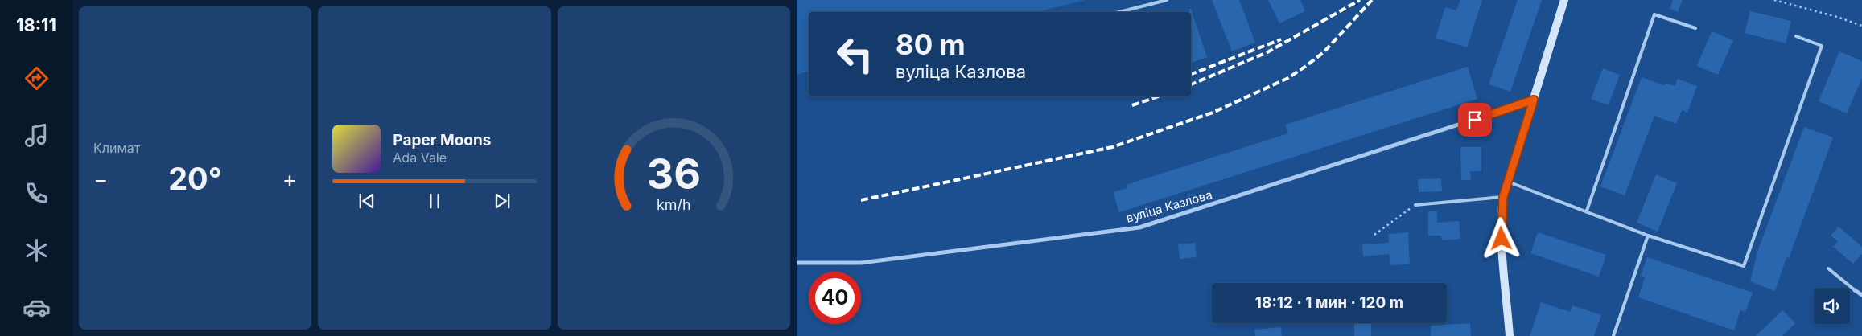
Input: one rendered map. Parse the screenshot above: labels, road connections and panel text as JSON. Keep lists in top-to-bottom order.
{
  "streets": {
    "street": ["вуліца Казлова"]
  },
  "page": {
    "tabs": "18:11",
    "tile": "Климат",
    "turn": ["80 m", "вуліца Казлова"],
    "song": ["Paper Moons", "Ada Vale"],
    "heat": ["−", "20°", "+"],
    "limit": "40",
    "trip": "18:12 · 1 мин · 120 m",
    "gauge": ["36", "km/h"]
  }
}
